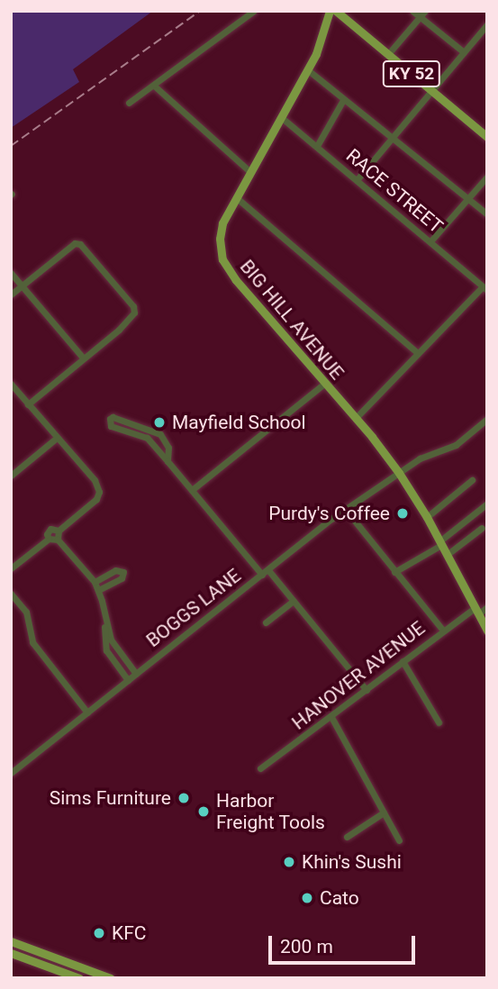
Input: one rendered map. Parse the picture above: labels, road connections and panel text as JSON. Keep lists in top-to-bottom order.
{
  "streets": {
    "main road": ["KY 52", "BIG HILL AVENUE"],
    "street": ["RACE STREET", "BOGGS LANE", "HANOVER AVENUE"]
  },
  "crossings": [
    ["RACE STREET", "BIG HILL AVENUE"],
    ["BIG HILL AVENUE", "BOGGS LANE"],
    ["BIG HILL AVENUE", "HANOVER AVENUE"]
  ],
  "places": [
    "Mayfield School",
    "Purdy's Coffee",
    "Sims Furniture",
    "Harbor Freight Tools",
    "Khin's Sushi",
    "Cato",
    "KFC"
  ],
  "scale_bar": "200 m"
}
